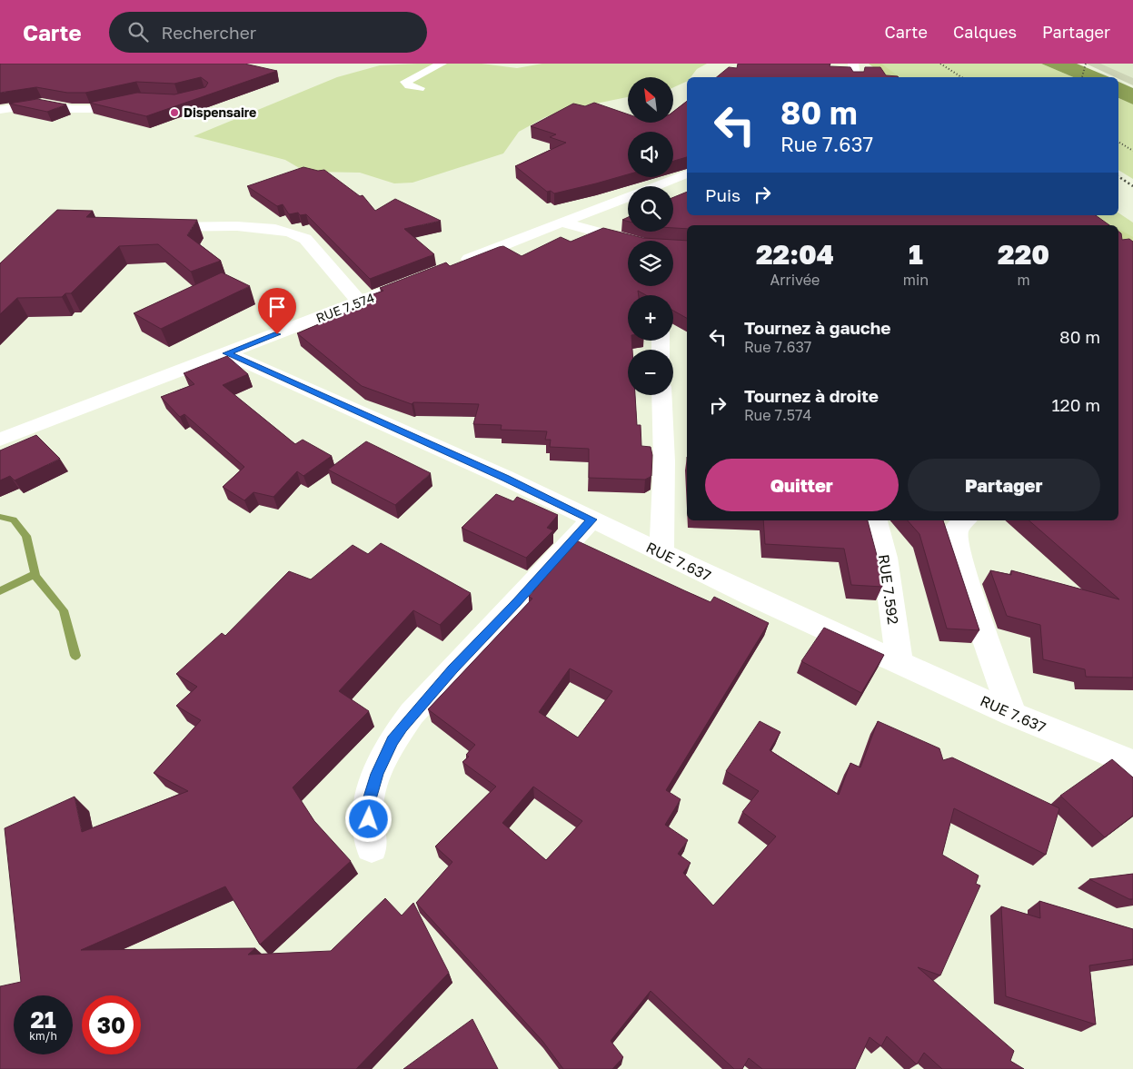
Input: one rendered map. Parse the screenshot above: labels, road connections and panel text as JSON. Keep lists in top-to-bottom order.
{
  "streets": {
    "street": ["RUE 7.574", "RUE 7.637", "RUE 7.592"]
  },
  "crossings": [
    ["RUE 7.574", "RUE 7.637"],
    ["RUE 7.637", "RUE 7.592"]
  ],
  "places": ["Dispensaire"],
  "north": "top left",
  "page": {
    "header": "Carte",
    "search": "Rechercher",
    "nav": ["Carte", "Calques", "Partager"],
    "map_buttons": ["+", "−"],
    "turn": ["80 m", "Rue 7.637"],
    "then": "Puis",
    "eta": [
      "22:04",
      "Arrivée",
      "1",
      "min",
      "220",
      "m"
    ],
    "list": [
      {
        "name": "Tournez à gauche",
        "note": "Rue 7.637",
        "value": "80 m"
      },
      {
        "name": "Tournez à droite",
        "note": "Rue 7.574",
        "value": "120 m"
      }
    ],
    "buttons": ["Quitter", "Partager"],
    "speed": "21 km/h",
    "limit": "30"
  }
}
